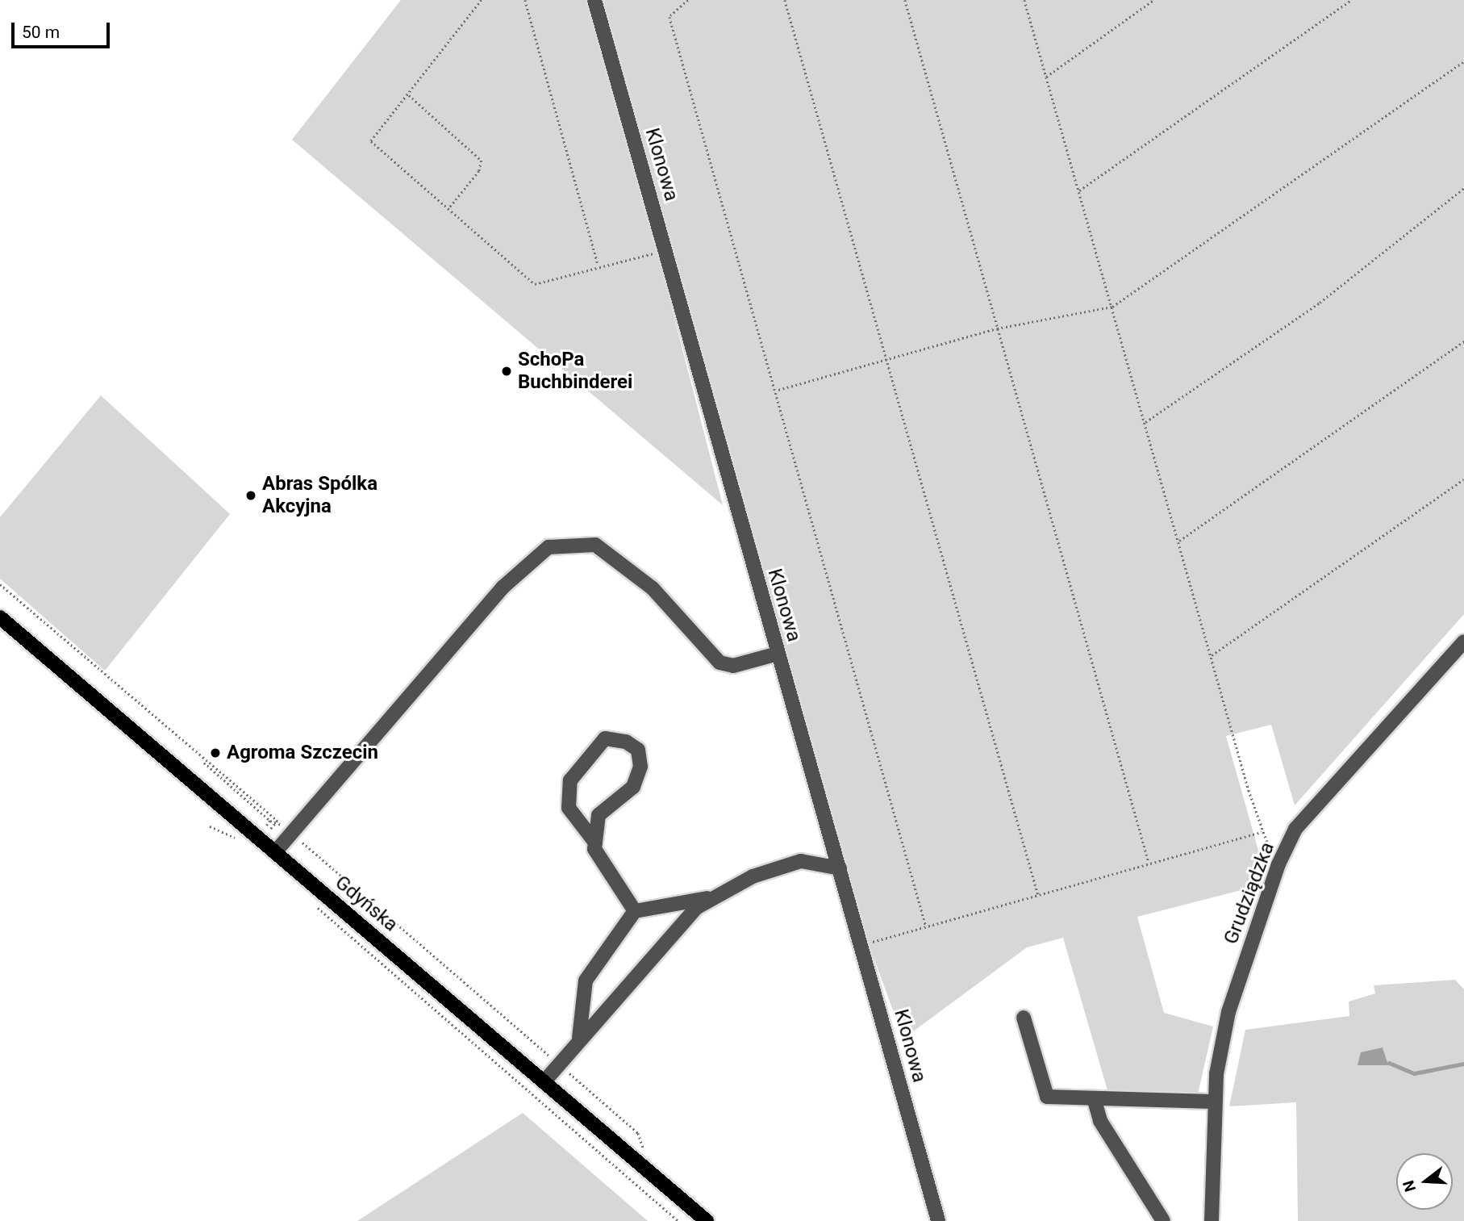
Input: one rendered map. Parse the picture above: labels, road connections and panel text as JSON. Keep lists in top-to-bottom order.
{
  "streets": {
    "main road": ["Gdyńska"],
    "street": ["Klonowa", "Grudziądzka"]
  },
  "places": ["SchoPa Buchbinderei", "Abras Spólka Akcyjna", "Agroma Szczecin"],
  "scale_bar": "50 m",
  "north": "left"
}
